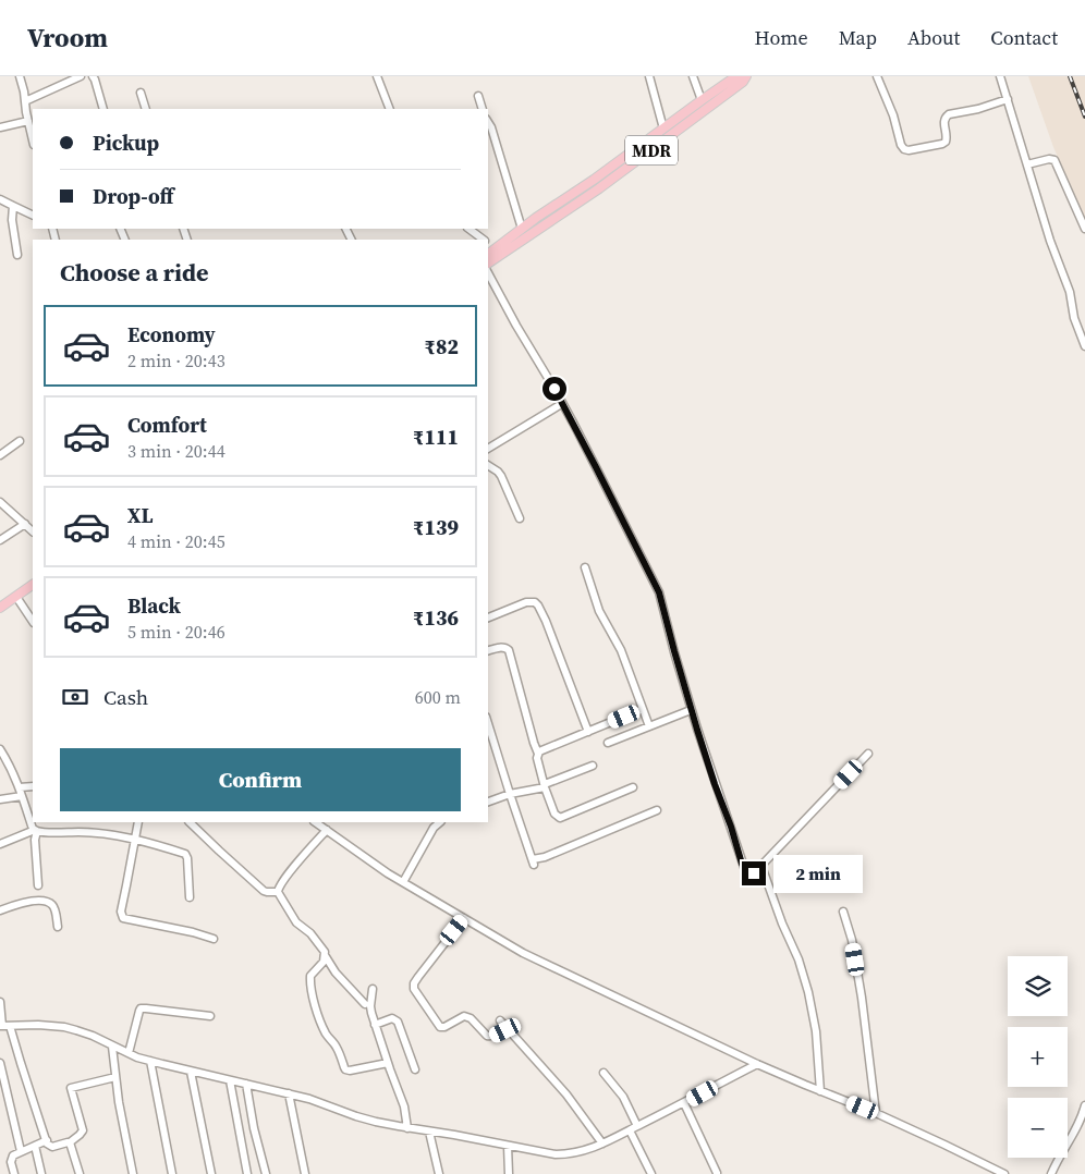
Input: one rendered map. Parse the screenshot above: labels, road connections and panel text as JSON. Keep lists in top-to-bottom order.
{
  "streets": {
    "main road": ["MDR"]
  },
  "page": {
    "header": "Vroom",
    "nav": [
      "Home",
      "Map",
      "About",
      "Contact"
    ],
    "banner": ["Pickup", "Drop-off"],
    "heading": "Choose a ride",
    "list": [
      {
        "name": "Economy",
        "note": "2 min · 20:43",
        "value": "₹82"
      },
      {
        "name": "Comfort",
        "note": "3 min · 20:44",
        "value": "₹111"
      },
      {
        "name": "XL",
        "note": "4 min · 20:45",
        "value": "₹139"
      },
      {
        "name": "Black",
        "note": "5 min · 20:46",
        "value": "₹136"
      }
    ],
    "pay": ["Cash", "600 m"],
    "buttons": "Confirm",
    "bubble": "2 min",
    "map_buttons": ["+", "−"]
  }
}
